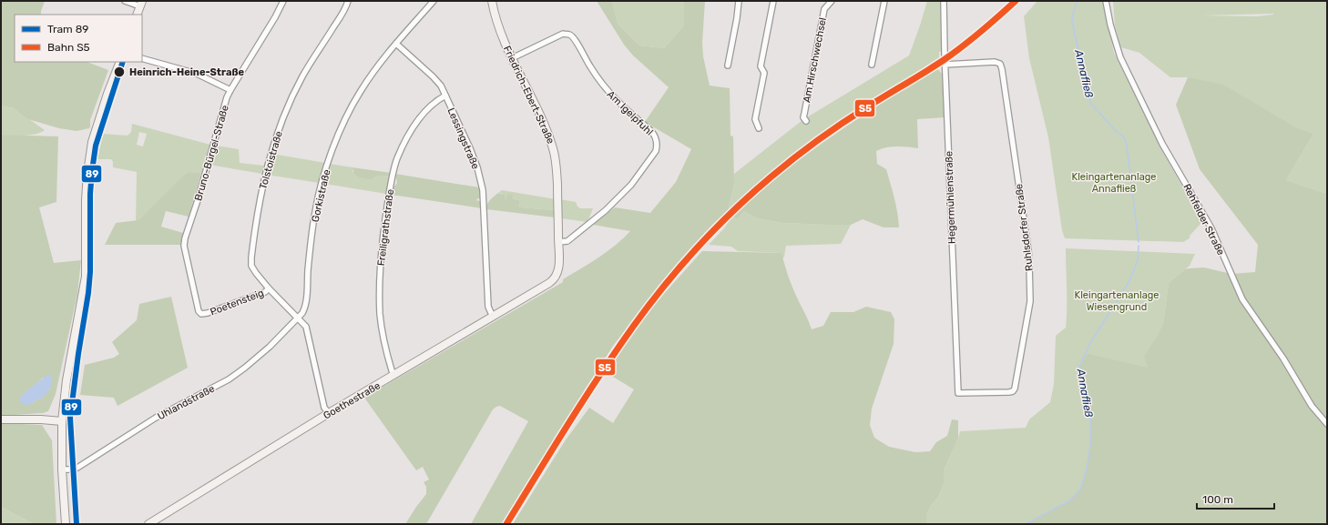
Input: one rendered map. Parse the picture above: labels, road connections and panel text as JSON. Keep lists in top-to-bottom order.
{
  "streets": {
    "street": [
      "Am Hirschwechsel",
      "Friedrich-Ebert-Straße",
      "Am Igelpfuhl",
      "Lessingstraße",
      "Bruno-Bürgel-Straße",
      "Tolstoistraße",
      "Gorkistraße",
      "Hegermühlenstraße",
      "Rehfelder Straße",
      "Freiligrathstraße",
      "Ruhlsdorfer Straße",
      "Poetensteig",
      "Goethestraße",
      "Uhlandstraße"
    ]
  },
  "crossings": [
    ["Friedrich-Ebert-Straße", "Am Igelpfuhl"],
    ["Friedrich-Ebert-Straße", "Goethestraße"],
    ["Lessingstraße", "Gorkistraße"],
    ["Lessingstraße", "Freiligrathstraße"],
    ["Lessingstraße", "Goethestraße"],
    ["Bruno-Bürgel-Straße", "Poetensteig"],
    ["Tolstoistraße", "Gorkistraße"],
    ["Tolstoistraße", "Poetensteig"],
    ["Tolstoistraße", "Uhlandstraße"],
    ["Gorkistraße", "Uhlandstraße"],
    ["Hegermühlenstraße", "Ruhlsdorfer Straße"],
    ["Freiligrathstraße", "Goethestraße"]
  ],
  "water": ["Annafließ"],
  "parks": ["Kleingartenanlage Annafließ", "Kleingartenanlage Wiesengrund"],
  "places": ["Heinrich-Heine-Straße"],
  "lines": ["rail line S5", "tram line 89"],
  "legend": ["Tram 89", "Bahn S5"],
  "scale_bar": "100 m"
}
